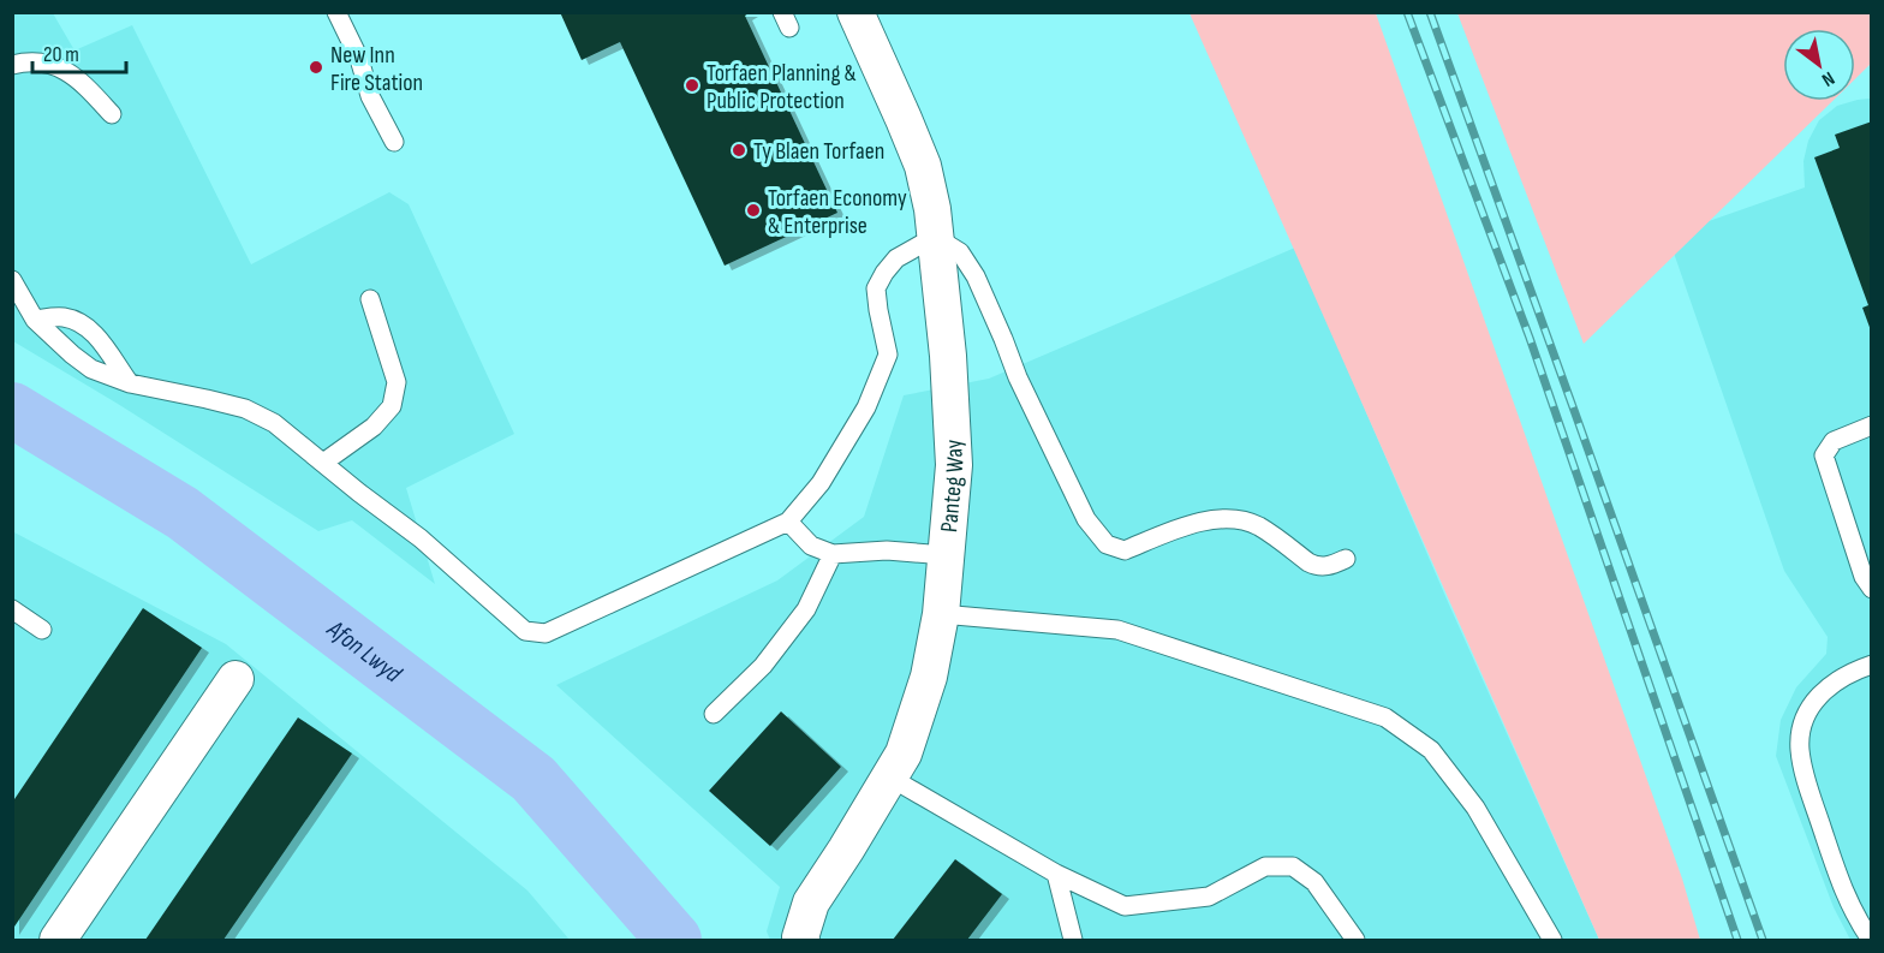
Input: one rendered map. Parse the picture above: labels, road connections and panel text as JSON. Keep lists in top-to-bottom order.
{
  "streets": {
    "street": ["Panteg Way"]
  },
  "water": ["Afon Lwyd"],
  "places": [
    "New Inn Fire Station",
    "Torfaen Planning & Public Protection",
    "Ty Blaen Torfaen",
    "Torfaen Economy & Enterprise"
  ],
  "scale_bar": "20 m",
  "north": "bottom right"
}
